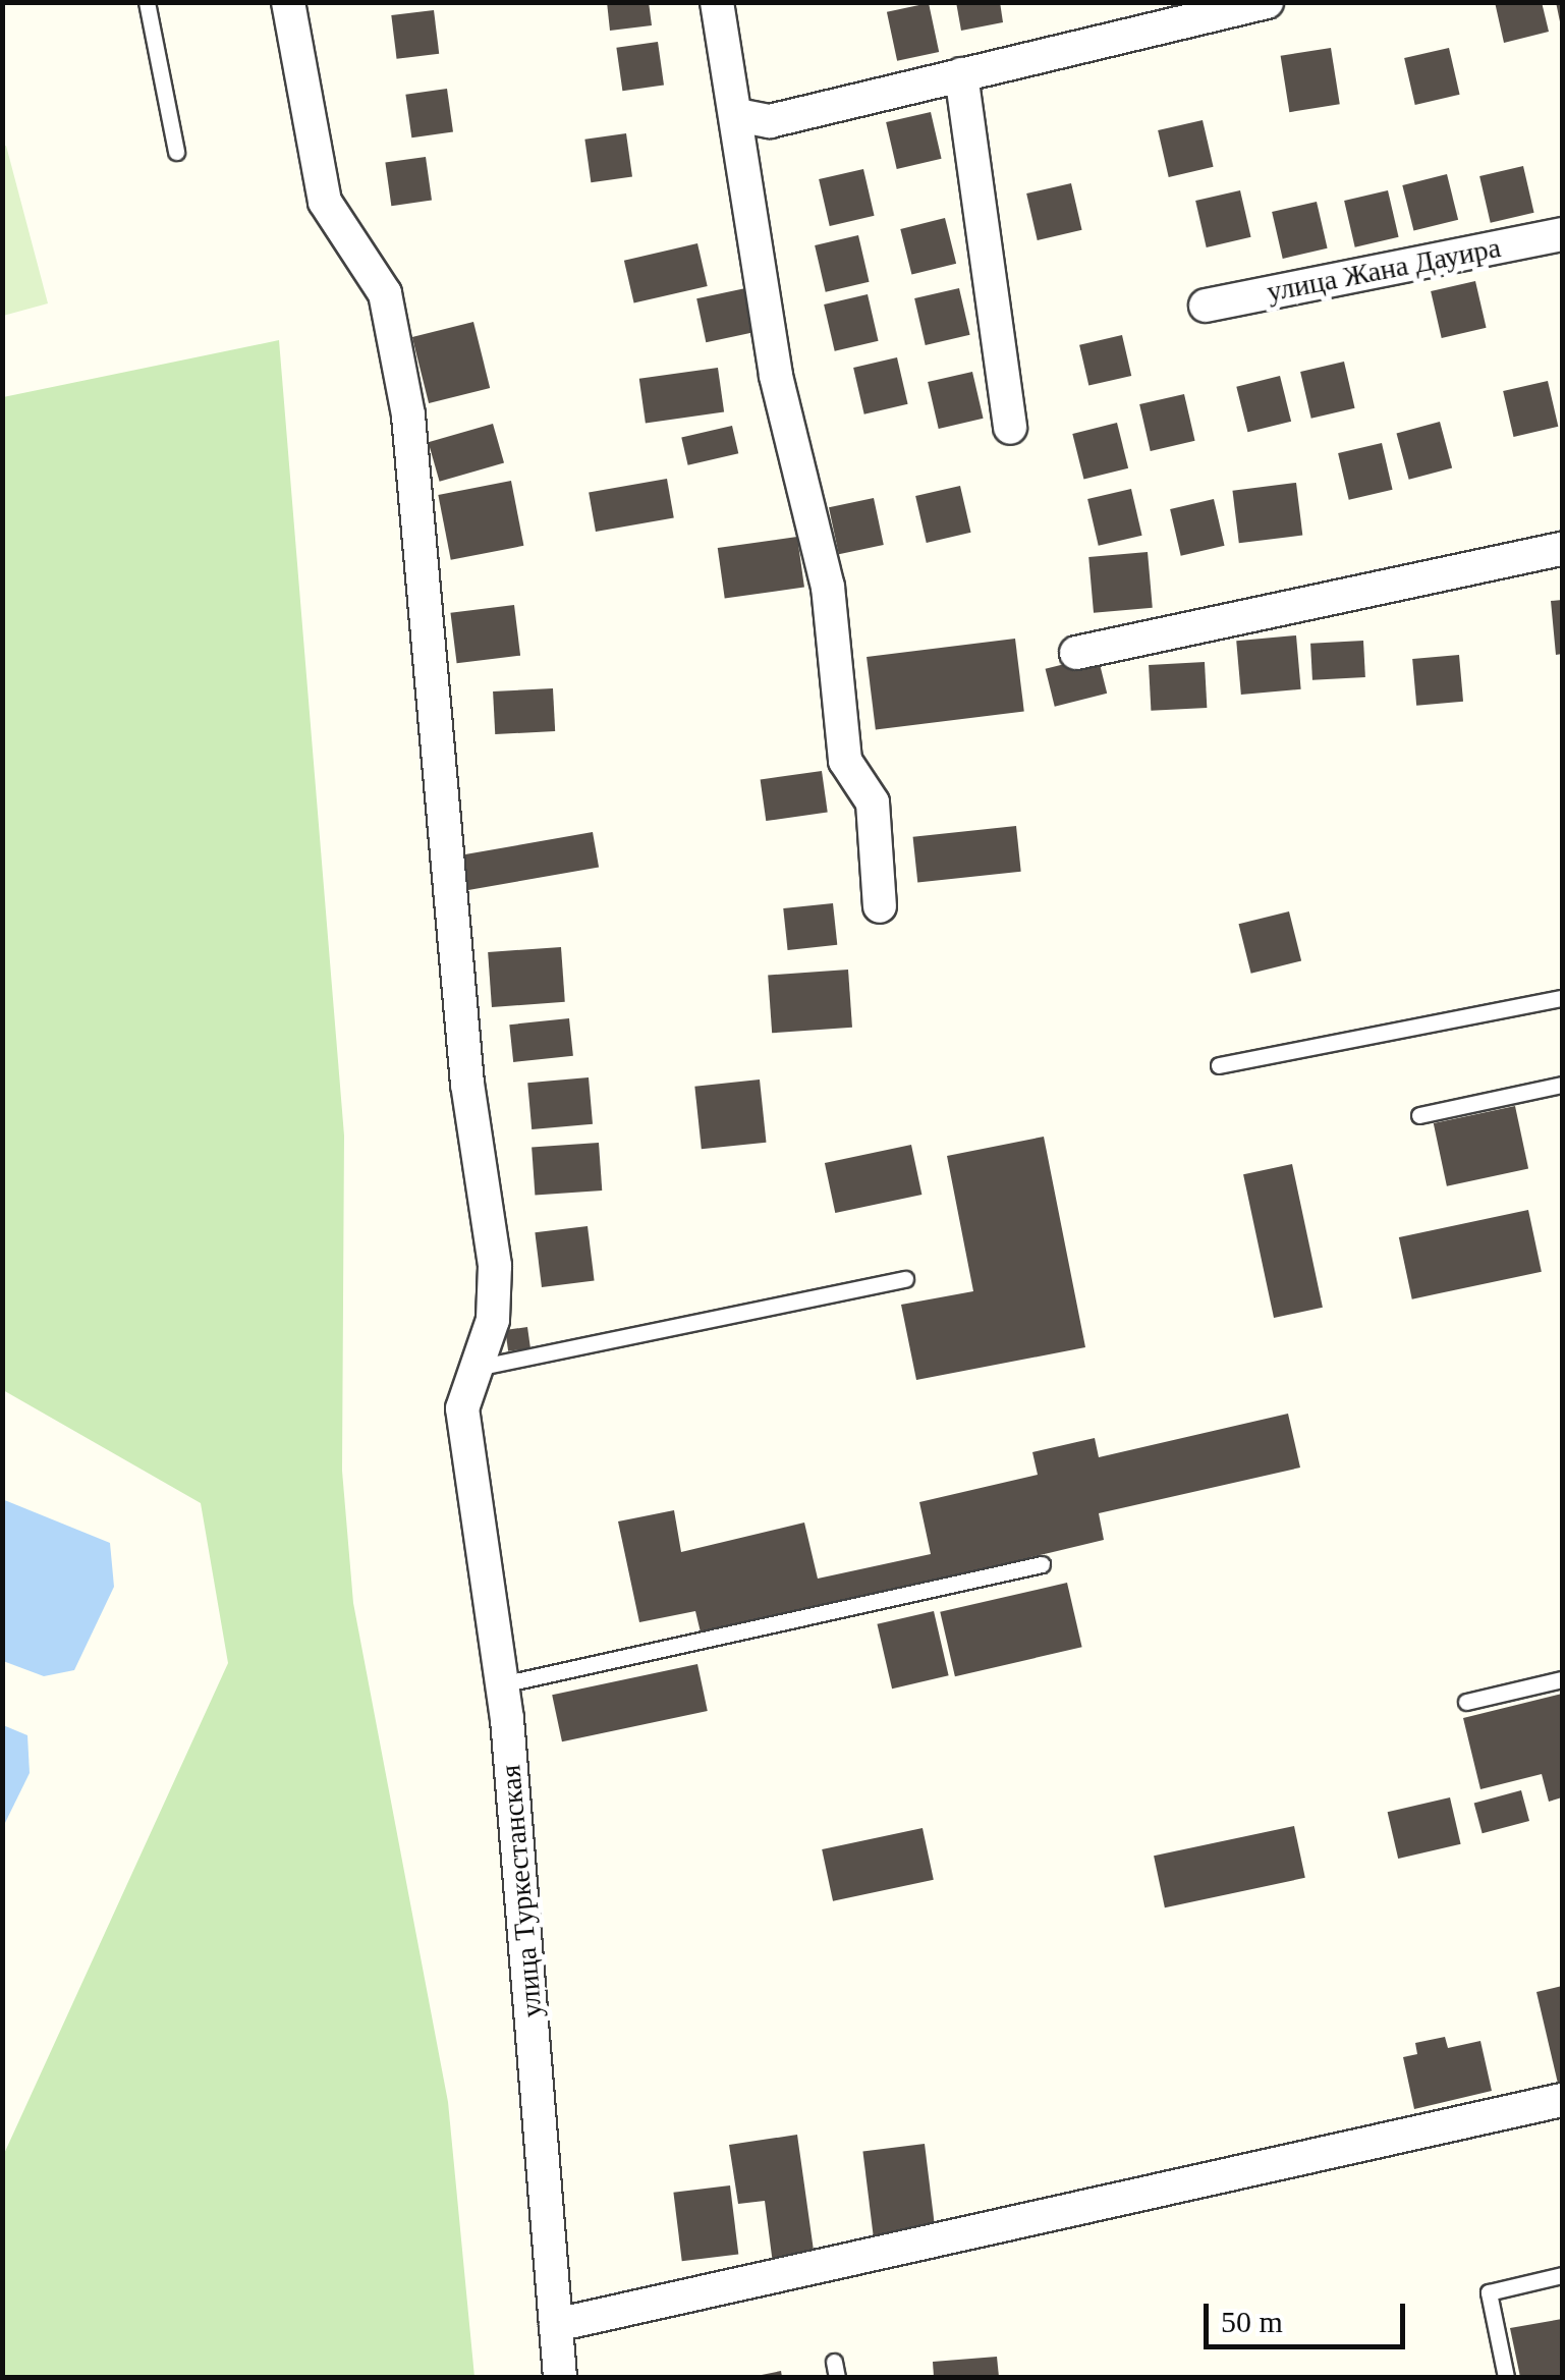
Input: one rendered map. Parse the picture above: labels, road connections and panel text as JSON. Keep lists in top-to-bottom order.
{
  "streets": {
    "street": ["улица Жана Дауира", "улица Туркестанская"]
  },
  "scale_bar": "50 m"
}
